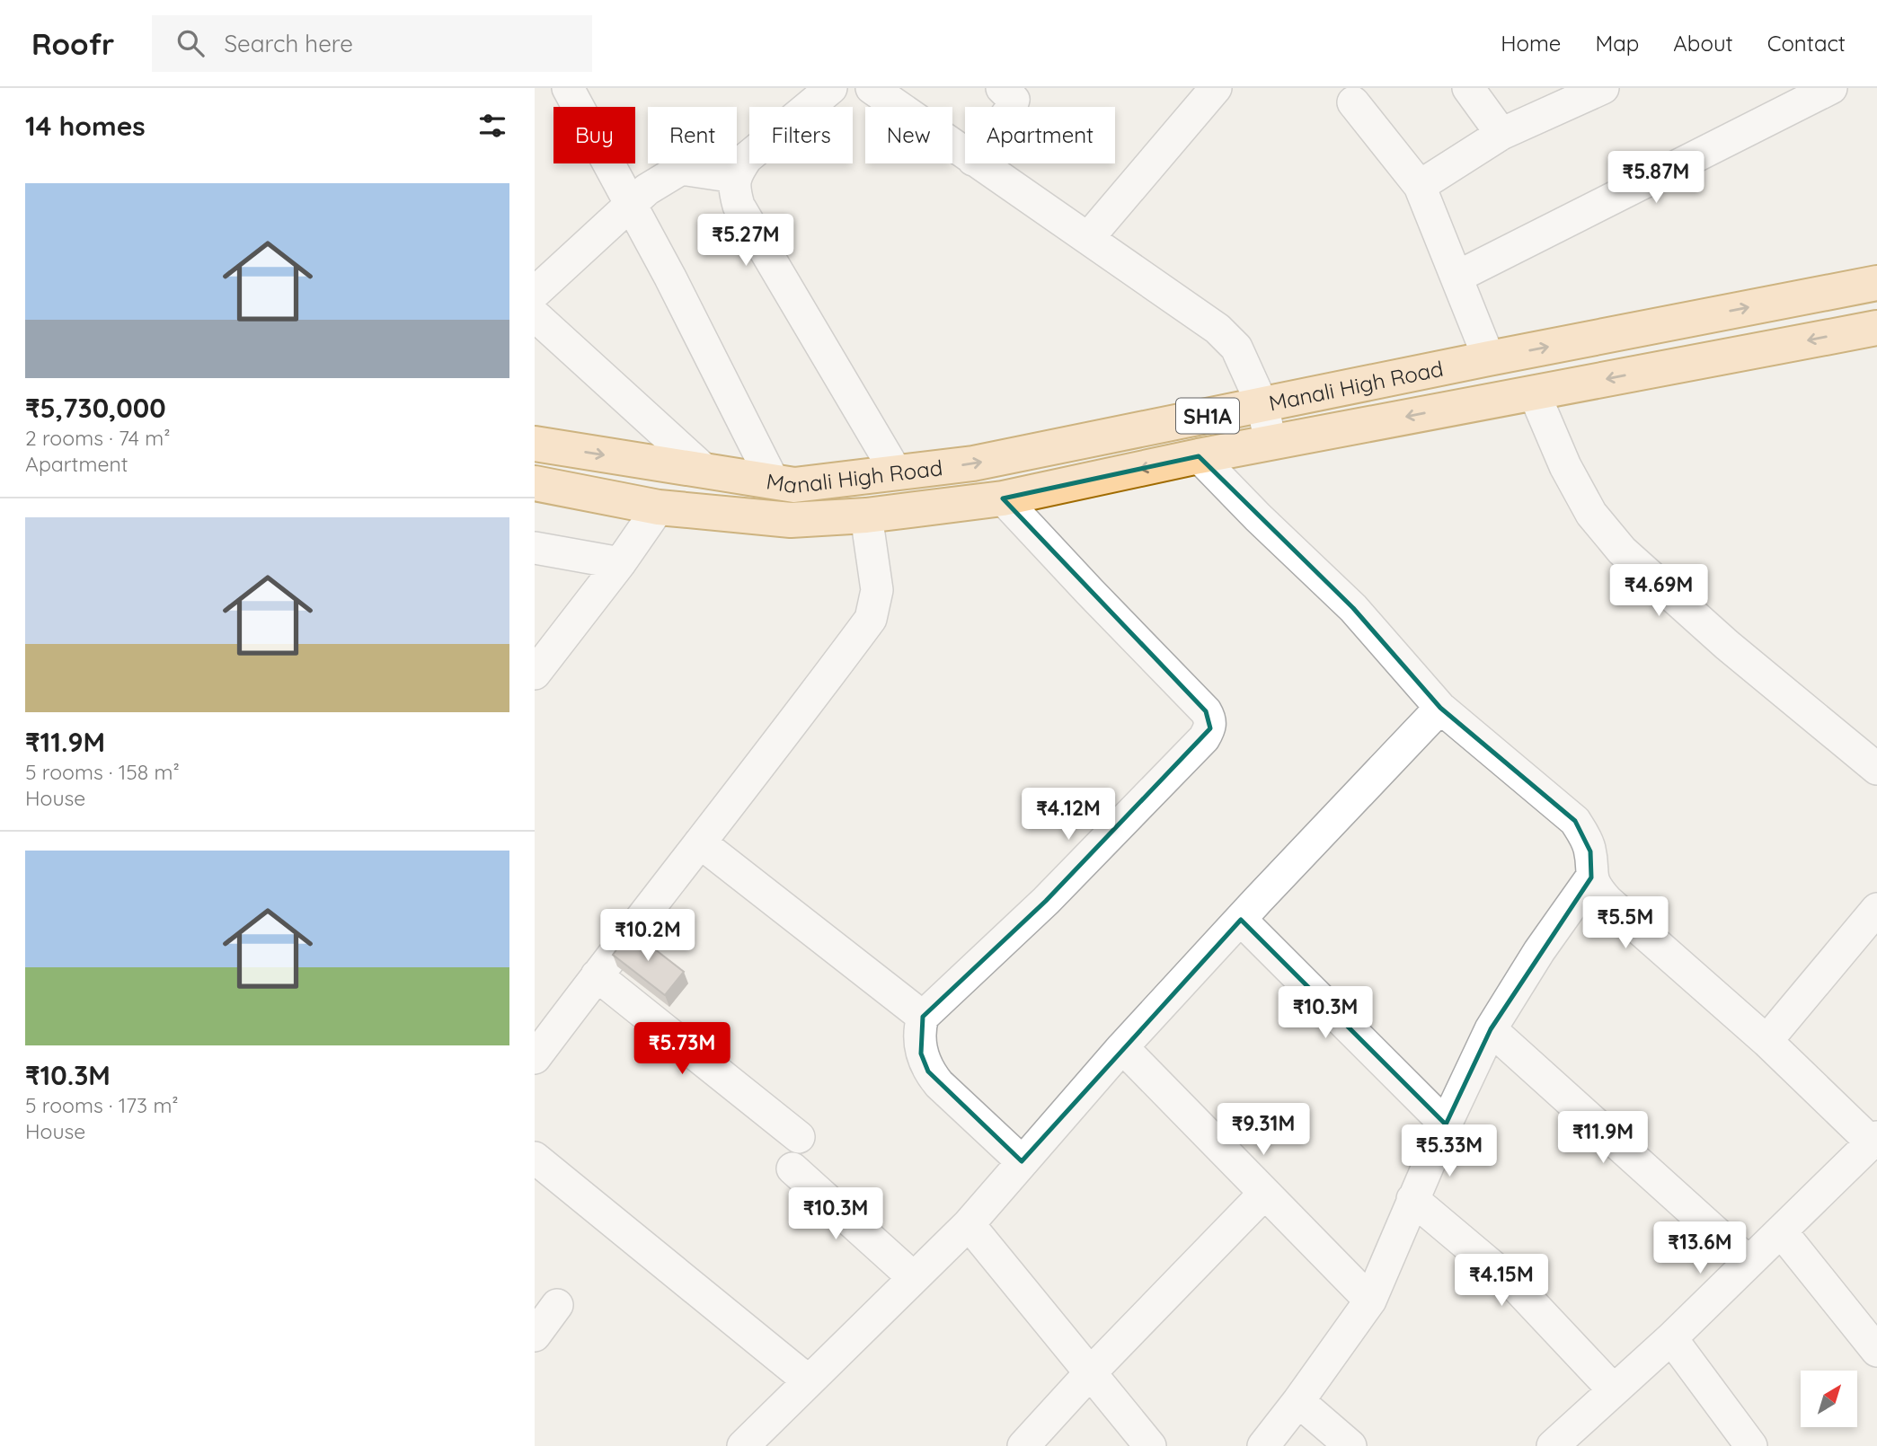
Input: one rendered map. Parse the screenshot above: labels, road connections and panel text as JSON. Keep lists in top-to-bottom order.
{
  "streets": {
    "main road": ["Manali High Road", "SH1A"]
  },
  "north": "top right",
  "page": {
    "header": "Roofr",
    "search": "Search here",
    "nav": [
      "Home",
      "Map",
      "About",
      "Contact"
    ],
    "heading": "14 homes",
    "chip": [
      "Buy",
      "Rent",
      "Filters",
      "New",
      "Apartment"
    ],
    "price": [
      "₹5.87M",
      "₹5.27M",
      "₹4.69M",
      "₹4.12M",
      "₹5.5M",
      "₹10.2M",
      "₹10.3M",
      "₹5.73M",
      "₹9.31M",
      "₹11.9M",
      "₹5.33M",
      "₹10.3M",
      "₹13.6M",
      "₹4.15M"
    ],
    "list": [
      {
        "name": "₹5,730,000",
        "note": "2 rooms · 74 m² · Apartment"
      },
      {
        "name": "₹11.9M",
        "note": "5 rooms · 158 m² · House"
      },
      {
        "name": "₹10.3M",
        "note": "5 rooms · 173 m² · House"
      }
    ]
  }
}
